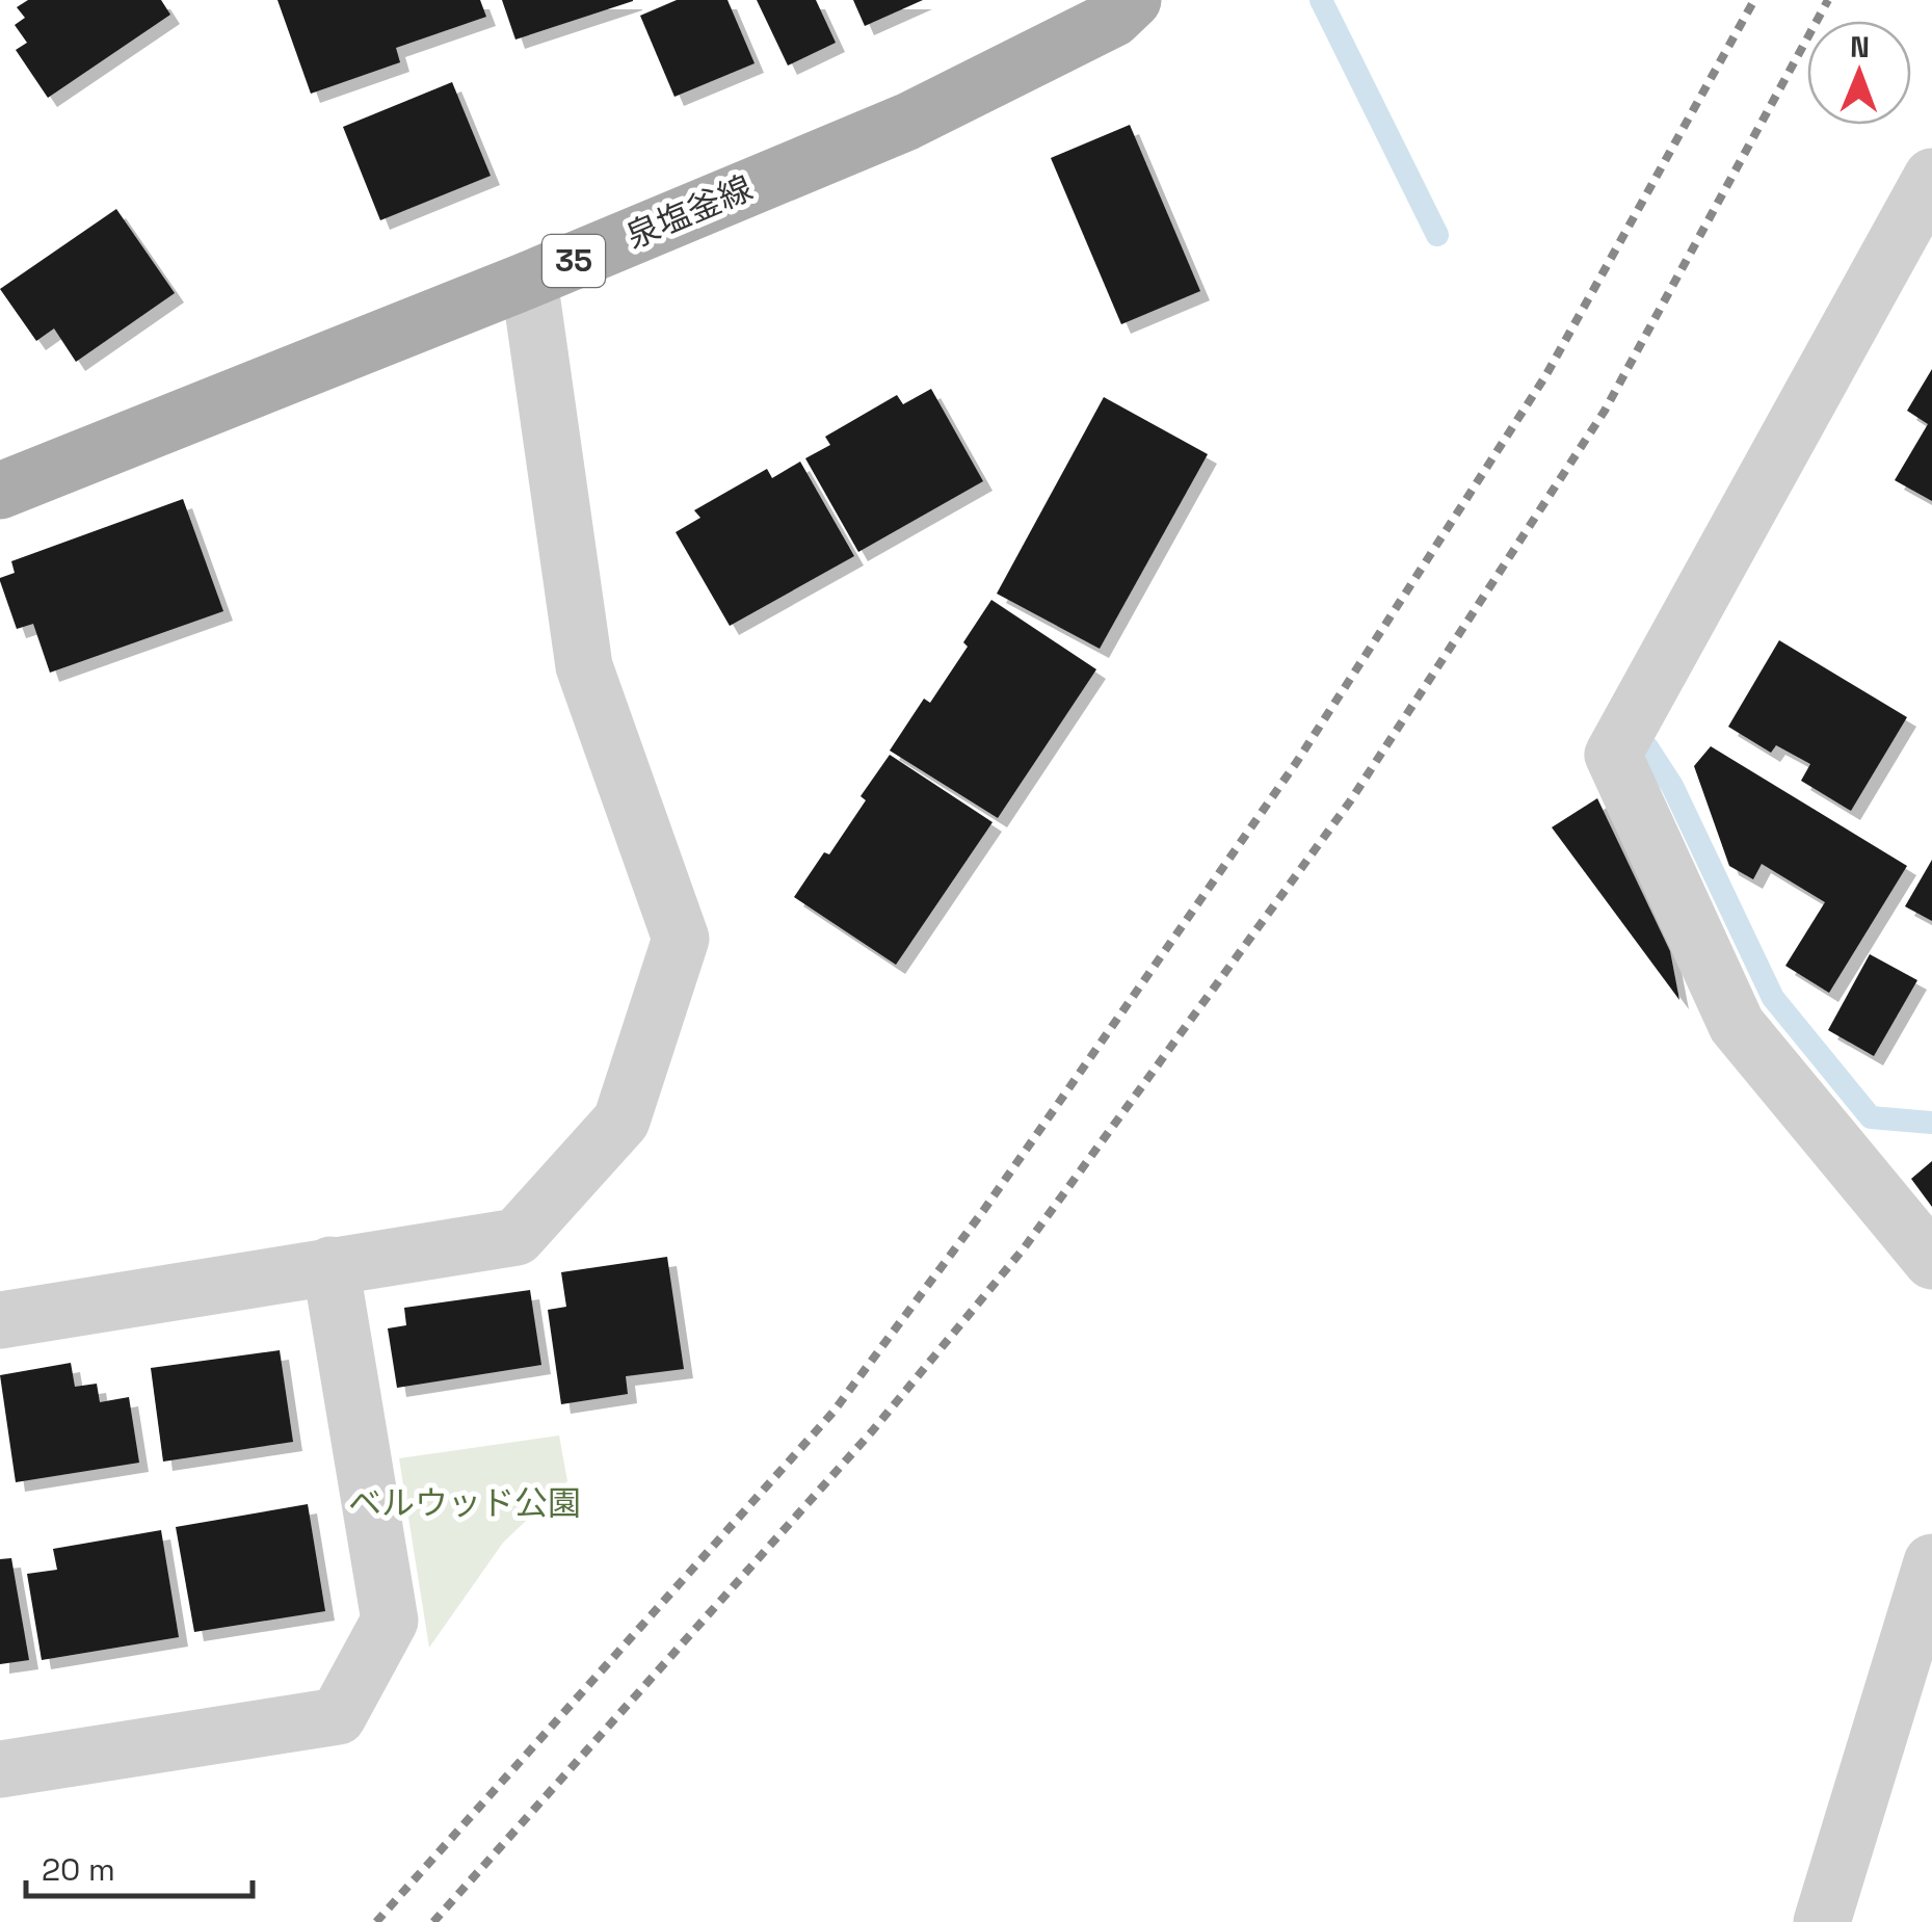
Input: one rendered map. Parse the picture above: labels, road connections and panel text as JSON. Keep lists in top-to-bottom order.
{
  "streets": {
    "main road": ["泉塩釜線", "35"]
  },
  "parks": ["ベルウッド公園"],
  "scale_bar": "20 m",
  "north": "top"
}
